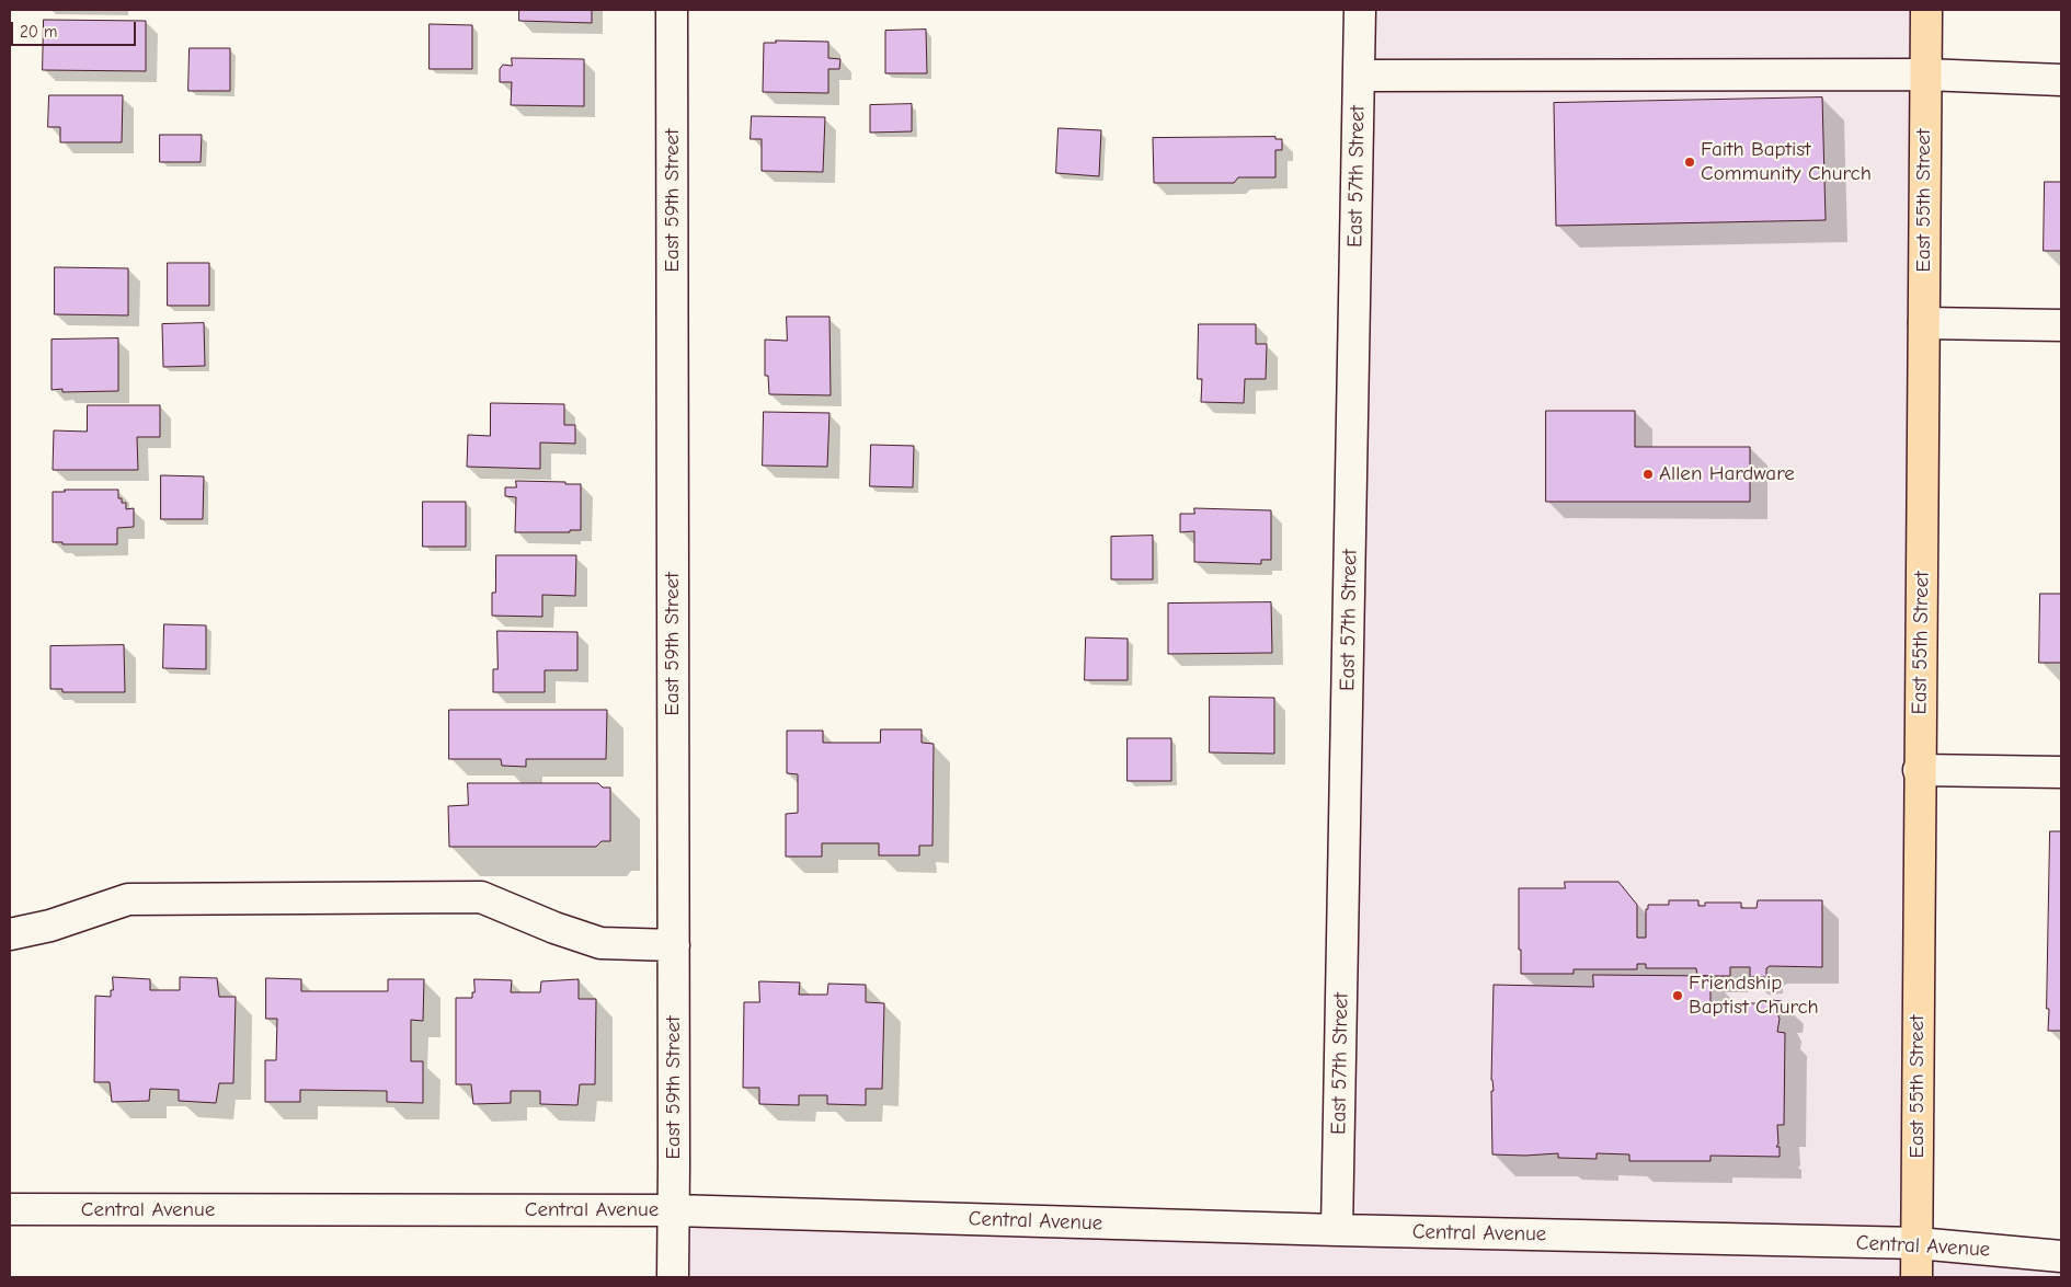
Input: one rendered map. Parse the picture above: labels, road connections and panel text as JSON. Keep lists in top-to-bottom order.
{
  "streets": {
    "main road": ["East 55th Street"],
    "street": ["East 57th Street", "East 59th Street", "Central Avenue"]
  },
  "crossings": [
    ["East 57th Street", "Central Avenue"],
    ["East 59th Street", "Central Avenue"],
    ["East 55th Street", "Central Avenue"]
  ],
  "places": ["Faith Baptist Community Church", "Allen Hardware", "Friendship Baptist Church"],
  "scale_bar": "20 m"
}
